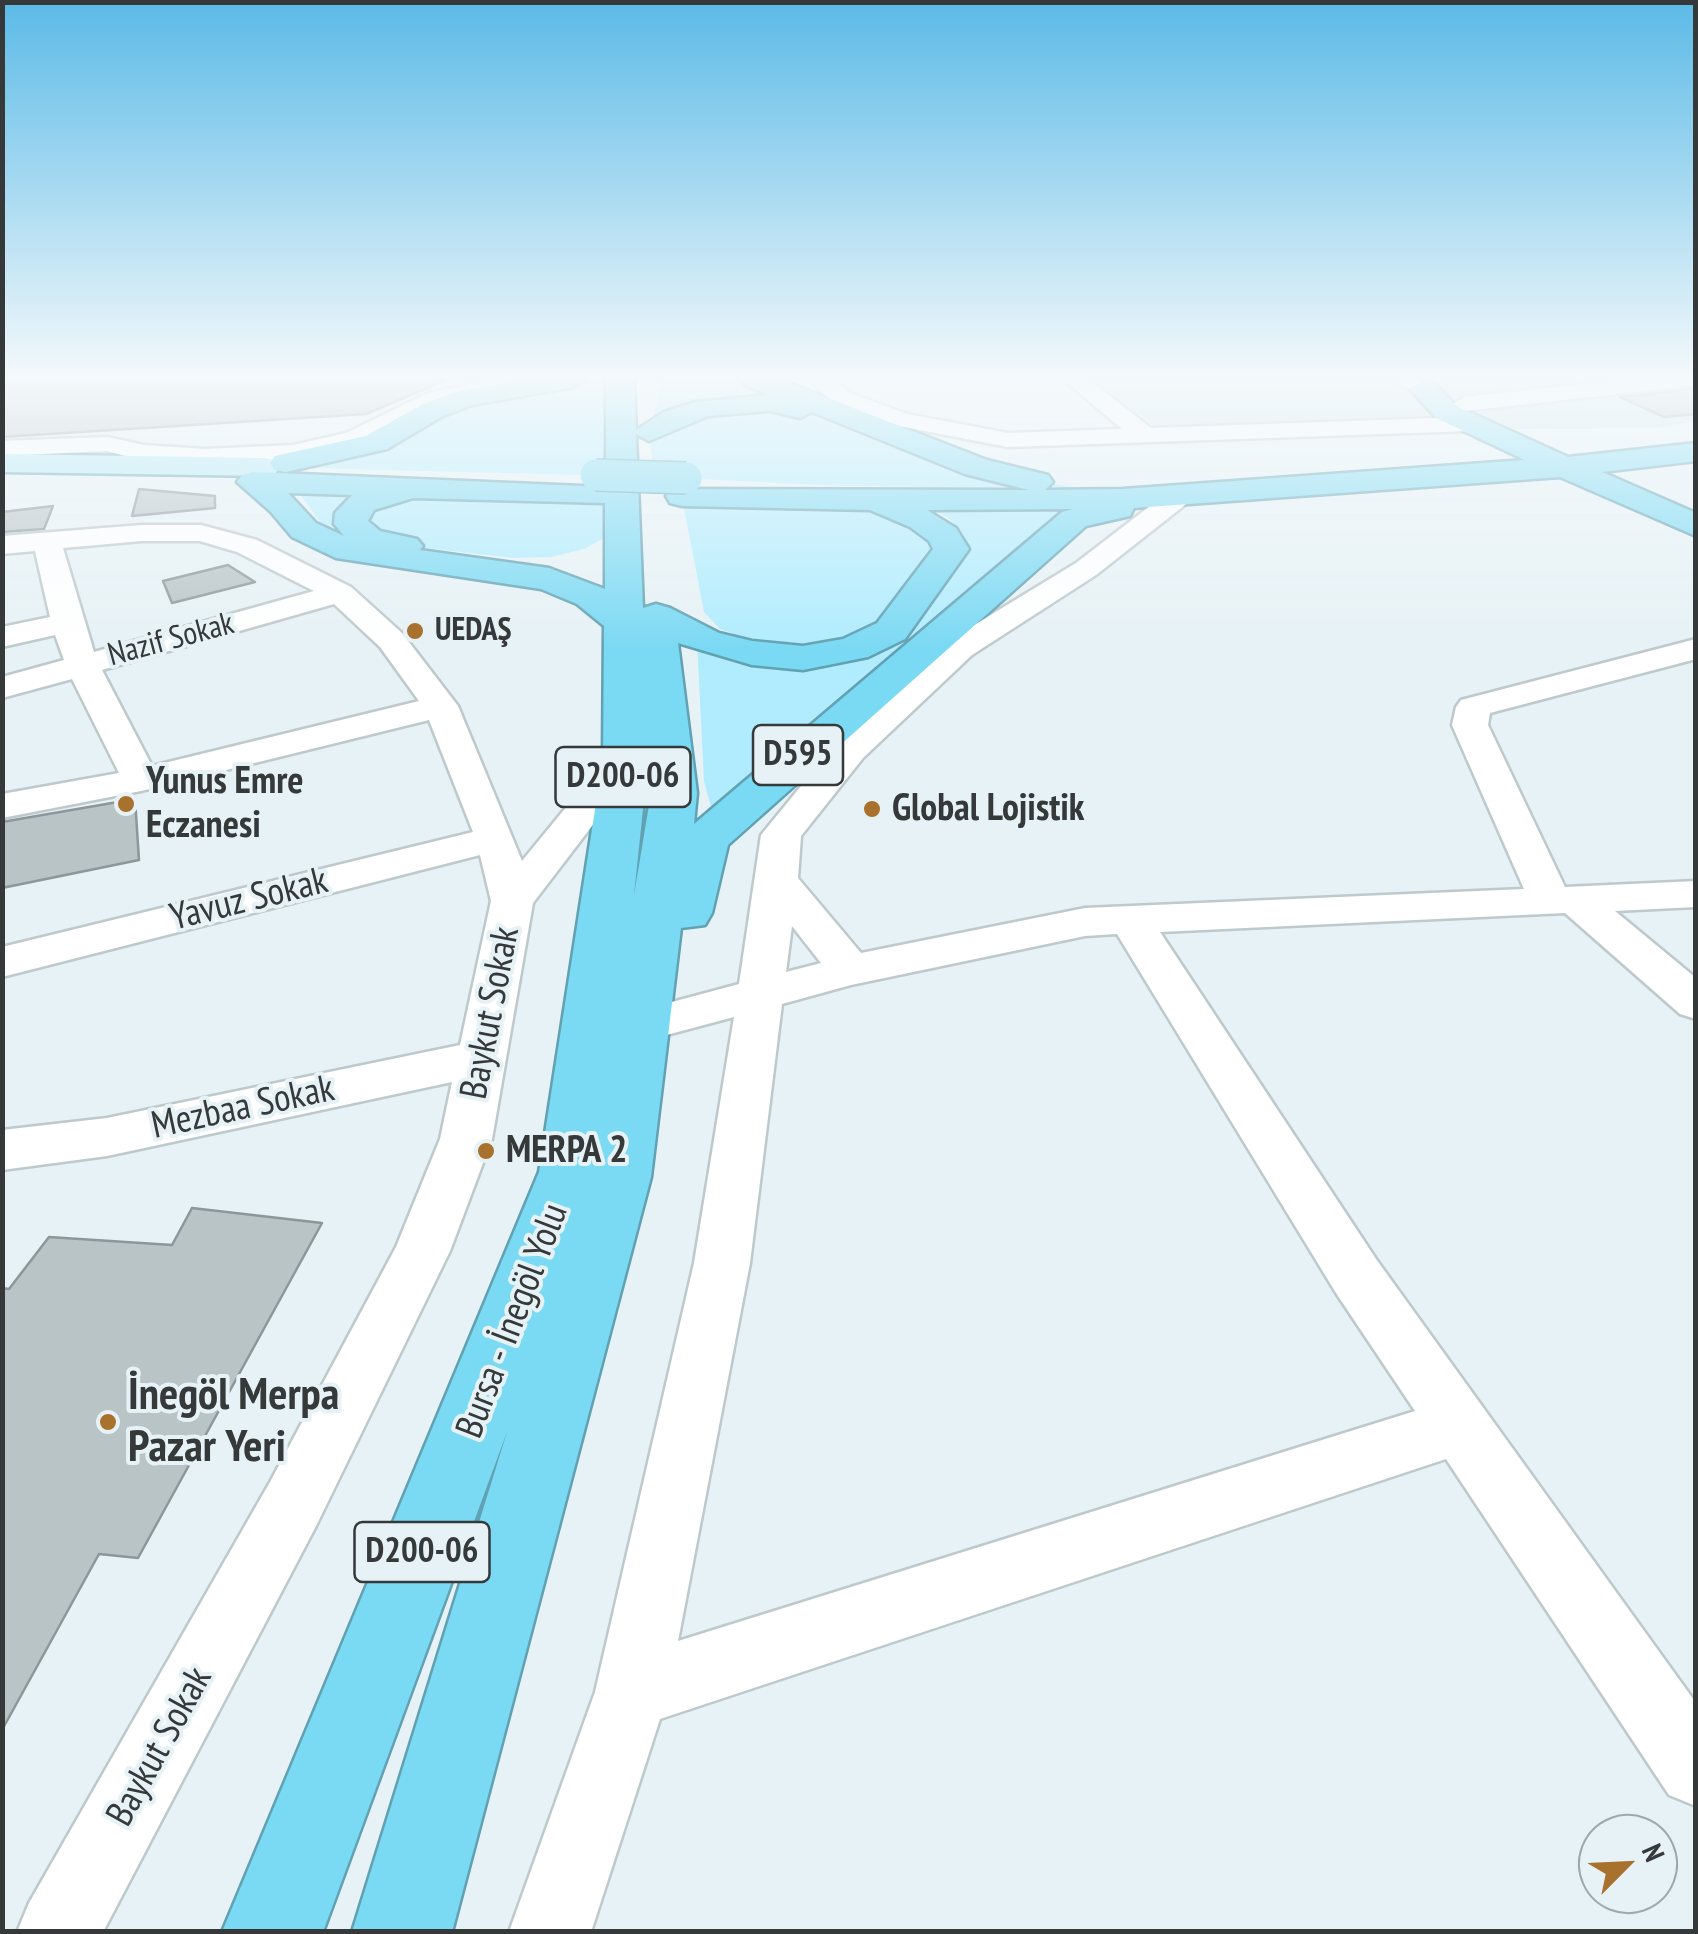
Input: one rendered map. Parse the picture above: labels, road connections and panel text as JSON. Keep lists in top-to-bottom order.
{
  "streets": {
    "highway": ["D595", "D200-06", "Bursa - İnegöl Yolu"],
    "street": [
      "Nazif Sokak",
      "Yavuz Sokak",
      "Baykut Sokak",
      "Mezbaa Sokak"
    ]
  },
  "crossings": [
    ["Nazif Sokak", "Baykut Sokak"],
    ["D595", "Bursa - İnegöl Yolu"],
    ["Yavuz Sokak", "Baykut Sokak"],
    ["Baykut Sokak", "Mezbaa Sokak"]
  ],
  "places": [
    "UEDAŞ",
    "Yunus Emre Eczanesi",
    "Global Lojistik",
    "MERPA 2",
    "İnegöl Merpa Pazar Yeri"
  ],
  "north": "top right"
}
